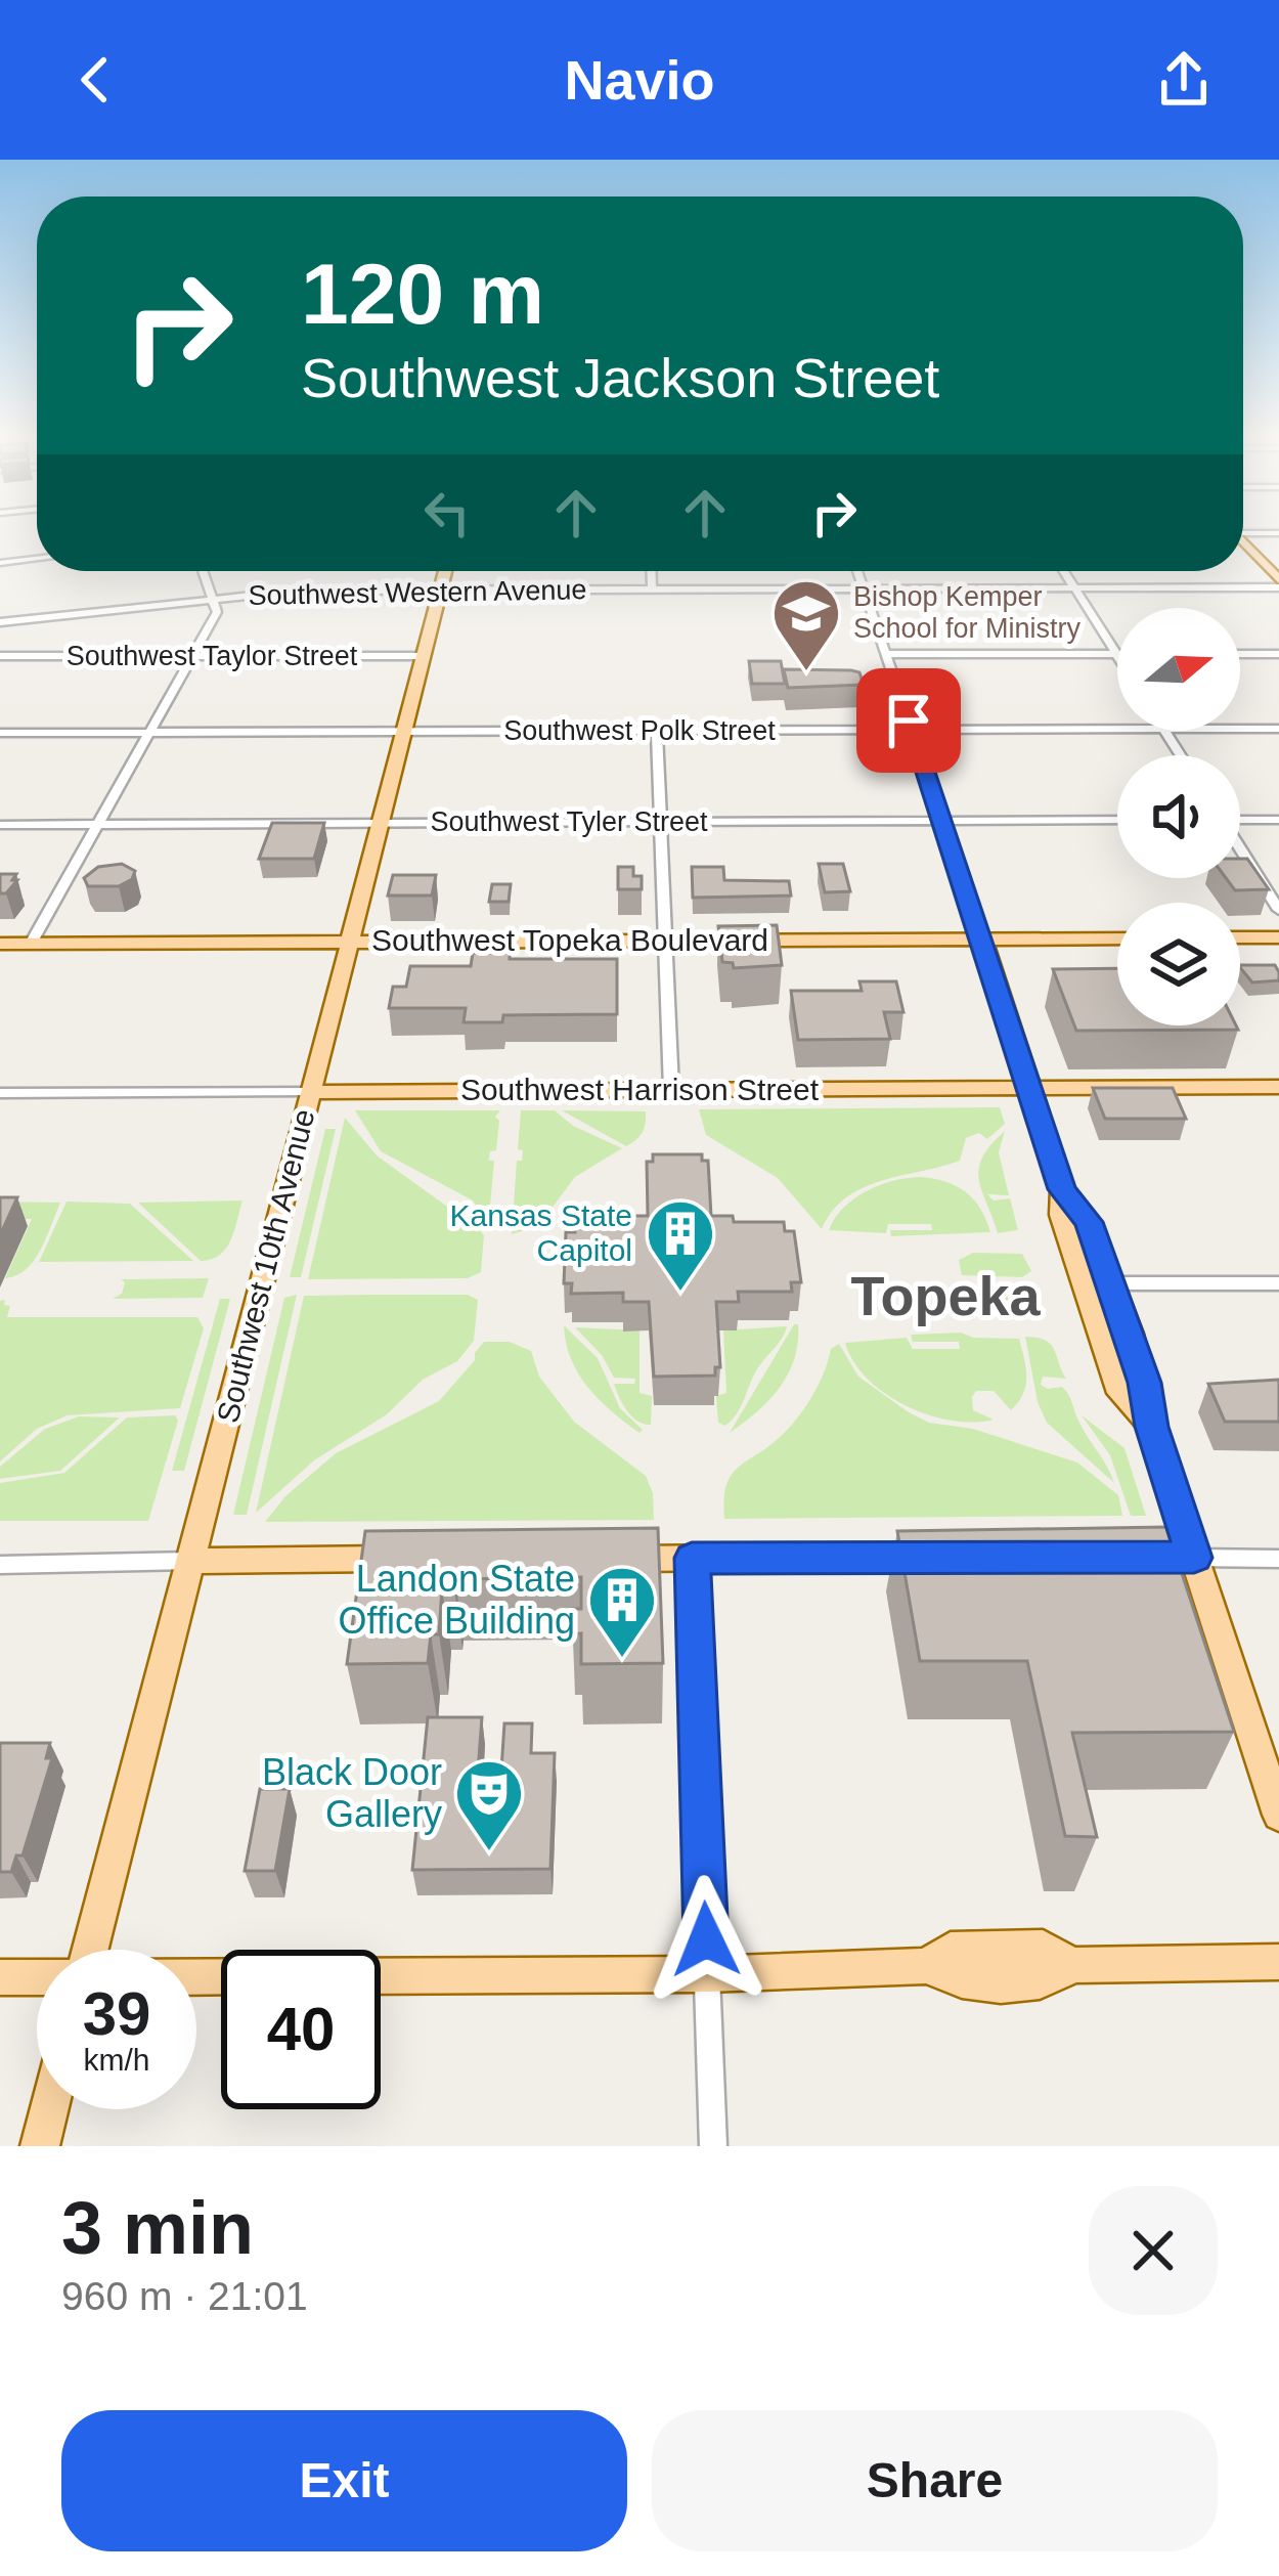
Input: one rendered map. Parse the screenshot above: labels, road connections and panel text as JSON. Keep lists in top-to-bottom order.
{
  "streets": {
    "main road": ["Southwest Topeka Boulevard", "Southwest Harrison Street", "Southwest 10th Avenue"],
    "street": [
      "Southwest Western Avenue",
      "Southwest Taylor Street",
      "Southwest Polk Street",
      "Southwest Tyler Street"
    ]
  },
  "crossings": [
    ["Southwest Western Avenue", "Southwest 10th Avenue"],
    ["Southwest Taylor Street", "Southwest 10th Avenue"],
    ["Southwest Polk Street", "Southwest 10th Avenue"],
    ["Southwest Tyler Street", "Southwest 10th Avenue"],
    ["Southwest Topeka Boulevard", "Southwest 10th Avenue"],
    ["Southwest Harrison Street", "Southwest 10th Avenue"]
  ],
  "districts": ["Topeka"],
  "places": {
    "school or university": ["Bishop Kemper School for Ministry"],
    "building": ["Kansas State Capitol", "Landon State Office Building"],
    "theatre": ["Black Door Gallery"]
  },
  "north": "right",
  "page": {
    "header": "Navio",
    "turn": ["120 m", "Southwest Jackson Street"],
    "speed": "39 km/h",
    "limit": "40",
    "heading": ["3 min", "960 m · 21:01"],
    "buttons": ["Exit", "Share"]
  }
}
